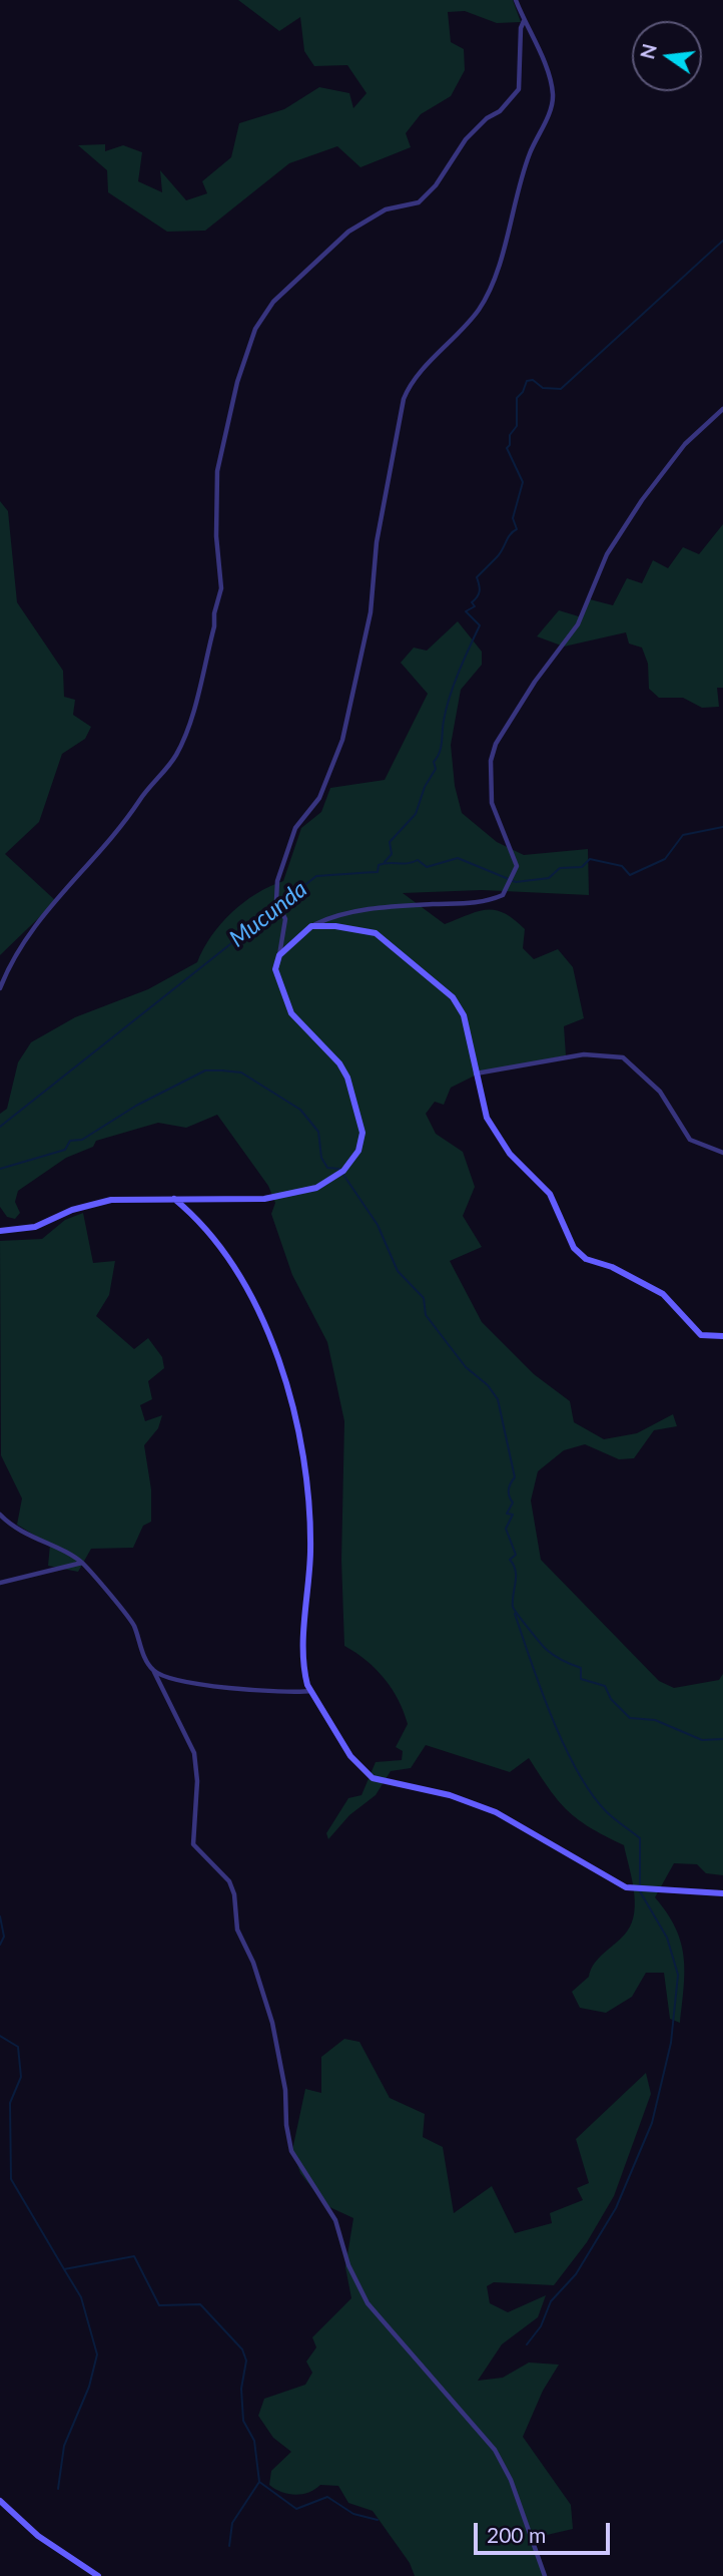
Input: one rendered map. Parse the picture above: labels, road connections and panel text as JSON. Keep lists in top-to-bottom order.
{
  "water": ["Mucunda"],
  "scale_bar": "200 m",
  "north": "left"
}
